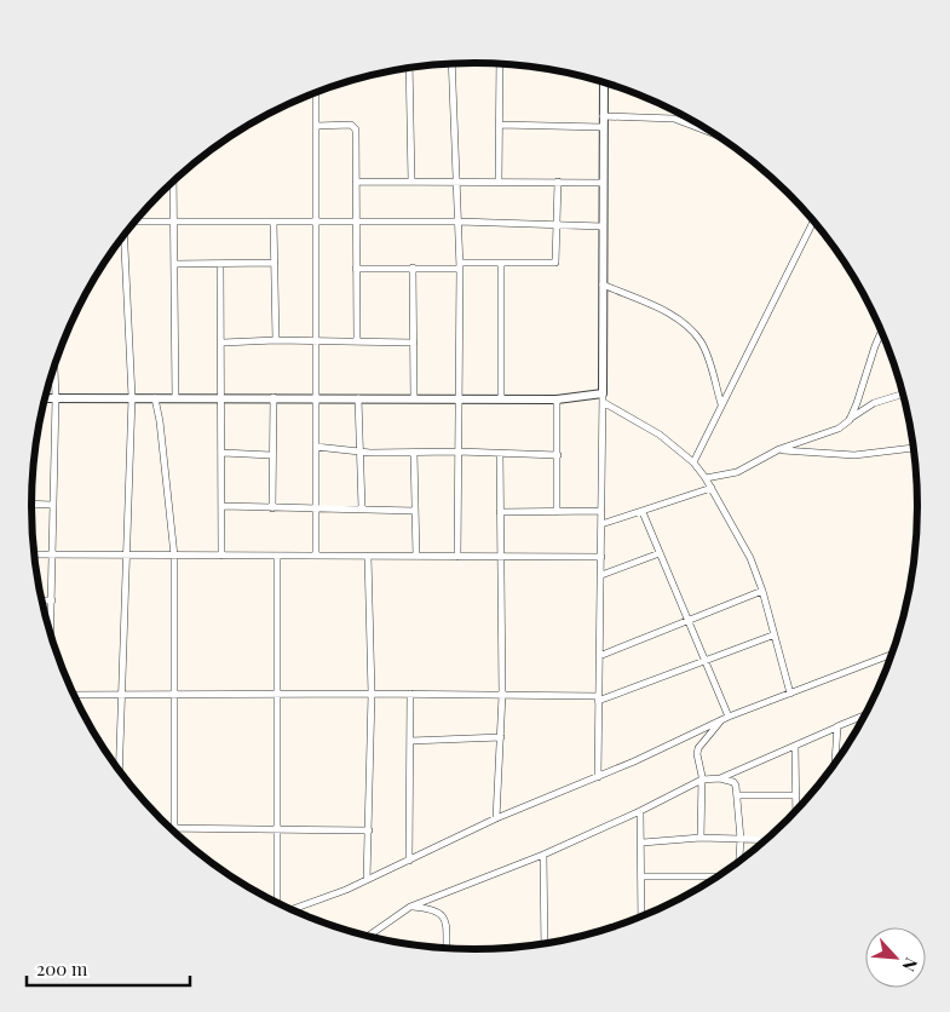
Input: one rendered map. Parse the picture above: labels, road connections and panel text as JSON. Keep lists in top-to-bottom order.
{
  "scale_bar": "200 m",
  "north": "bottom right"
}
